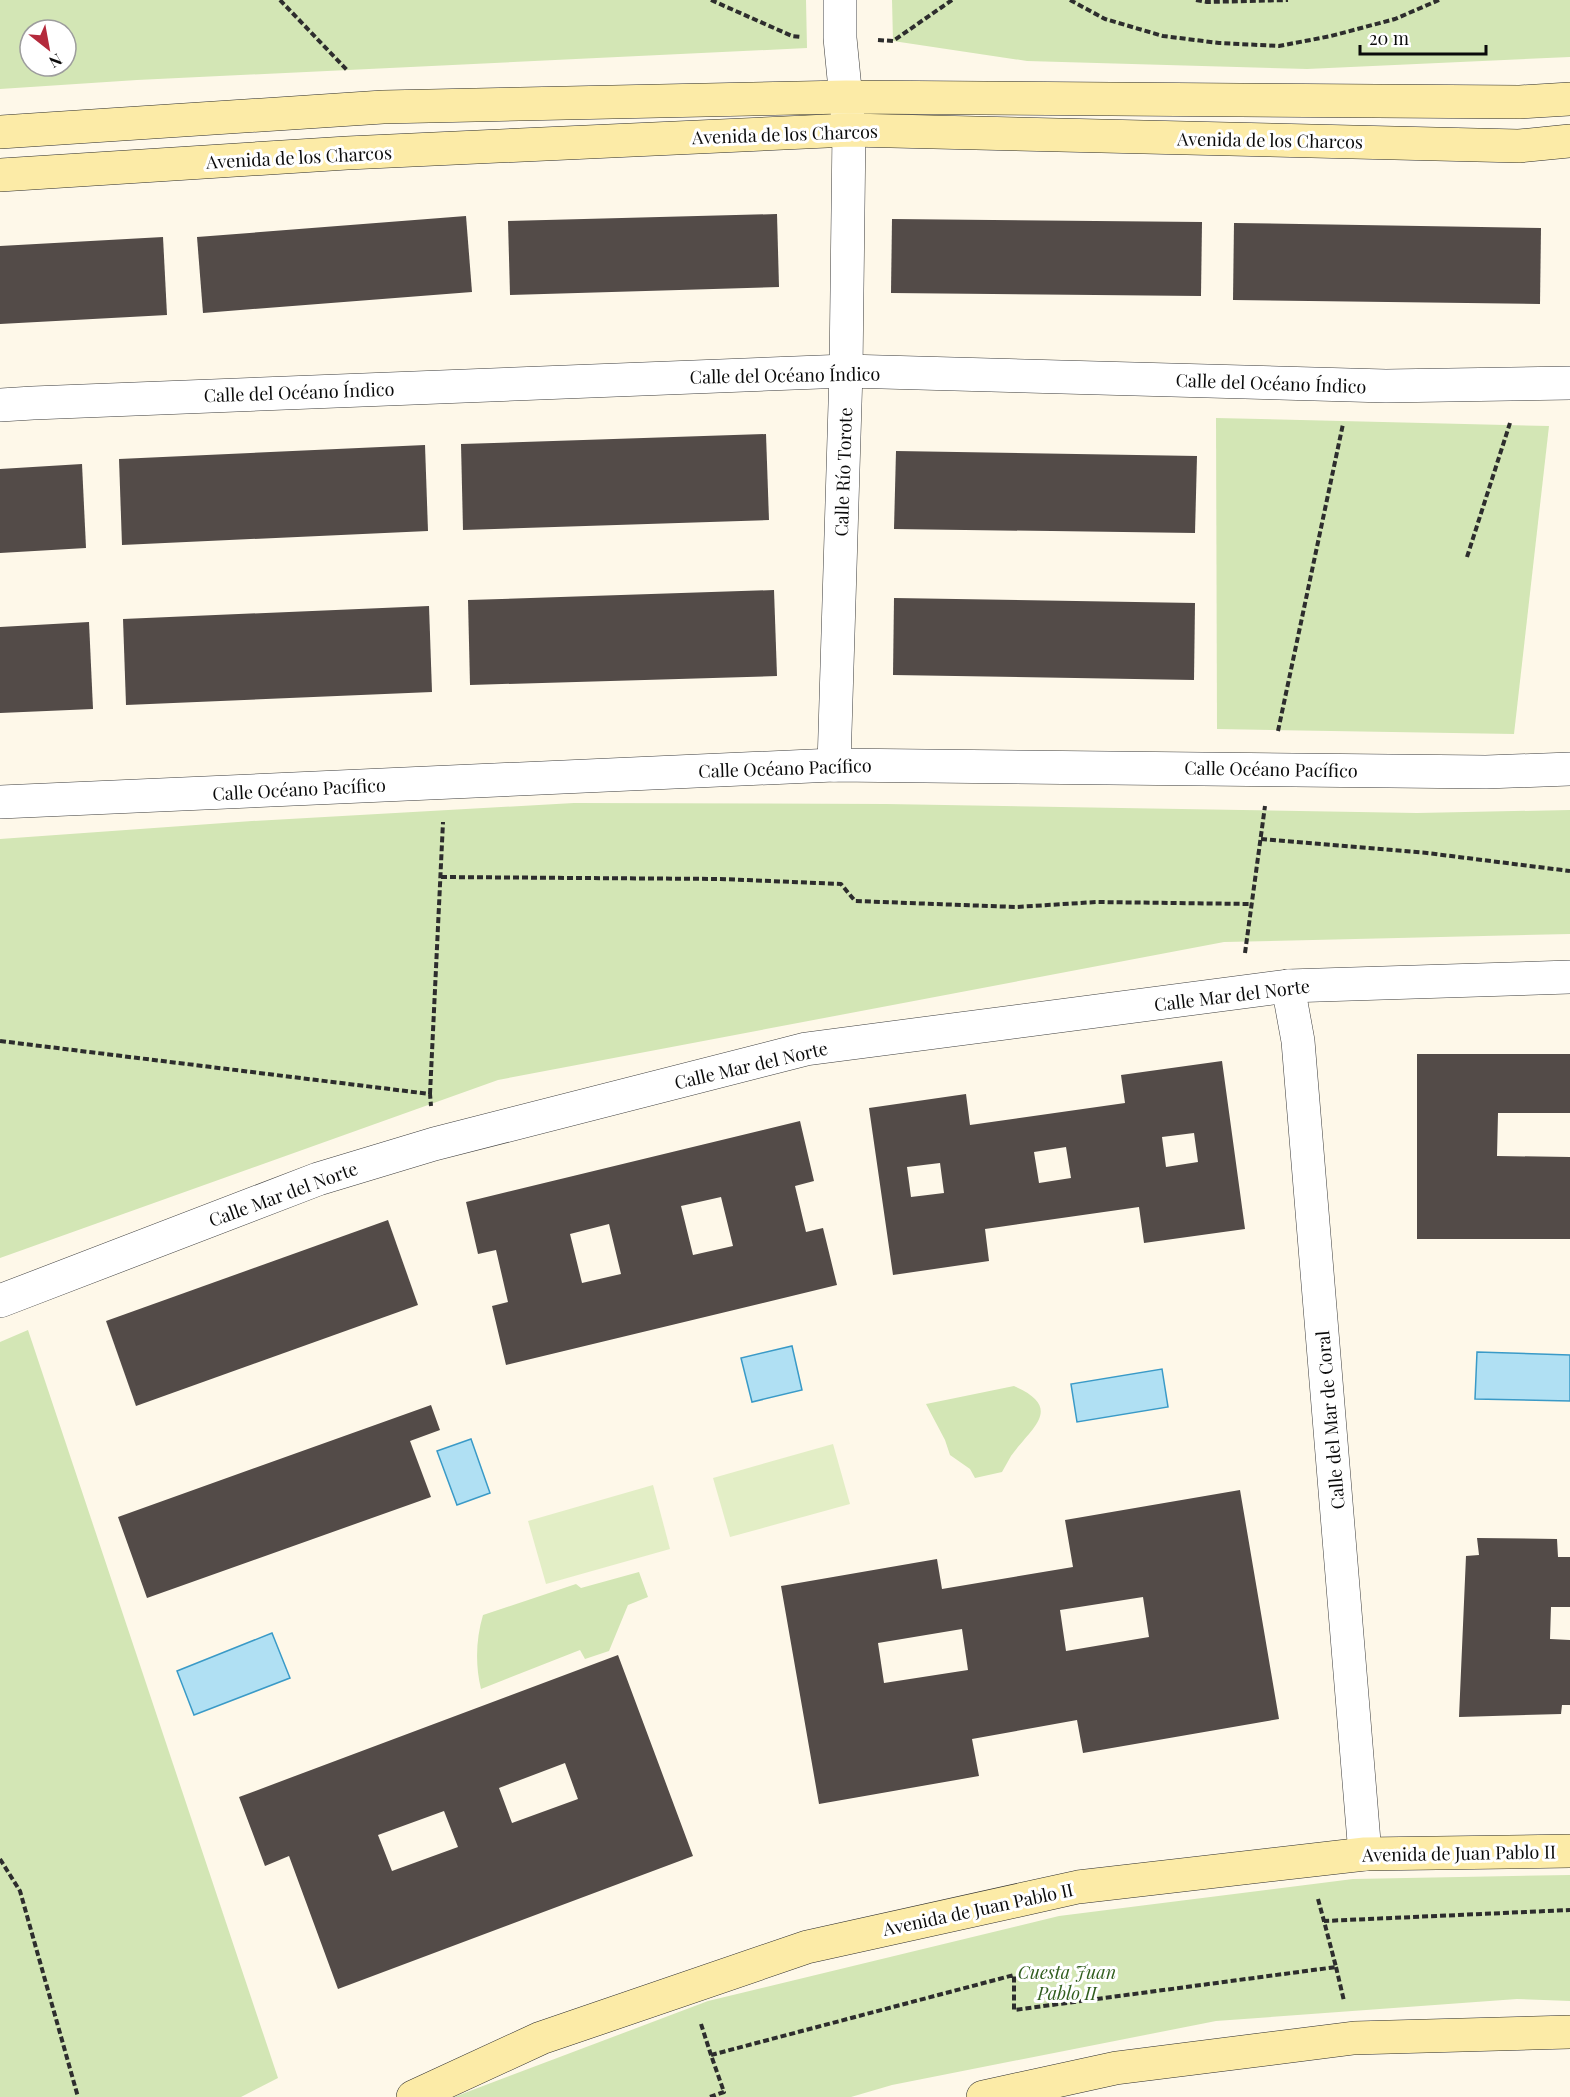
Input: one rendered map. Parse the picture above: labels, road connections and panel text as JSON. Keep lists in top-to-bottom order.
{
  "streets": {
    "street": [
      "Avenida de los Charcos",
      "Calle del Océano Índico",
      "Calle Río Torote",
      "Calle Océano Pacífico",
      "Calle Mar del Norte",
      "Calle del Mar de Coral",
      "Avenida de Juan Pablo II"
    ]
  },
  "crossings": [
    ["Avenida de los Charcos", "Calle Río Torote"],
    ["Calle del Océano Índico", "Calle Río Torote"],
    ["Calle Río Torote", "Calle Océano Pacífico"],
    ["Calle Mar del Norte", "Calle del Mar de Coral"],
    ["Calle del Mar de Coral", "Avenida de Juan Pablo II"]
  ],
  "parks": ["Cuesta Juan Pablo II"],
  "scale_bar": "20 m",
  "north": "bottom right"
}
